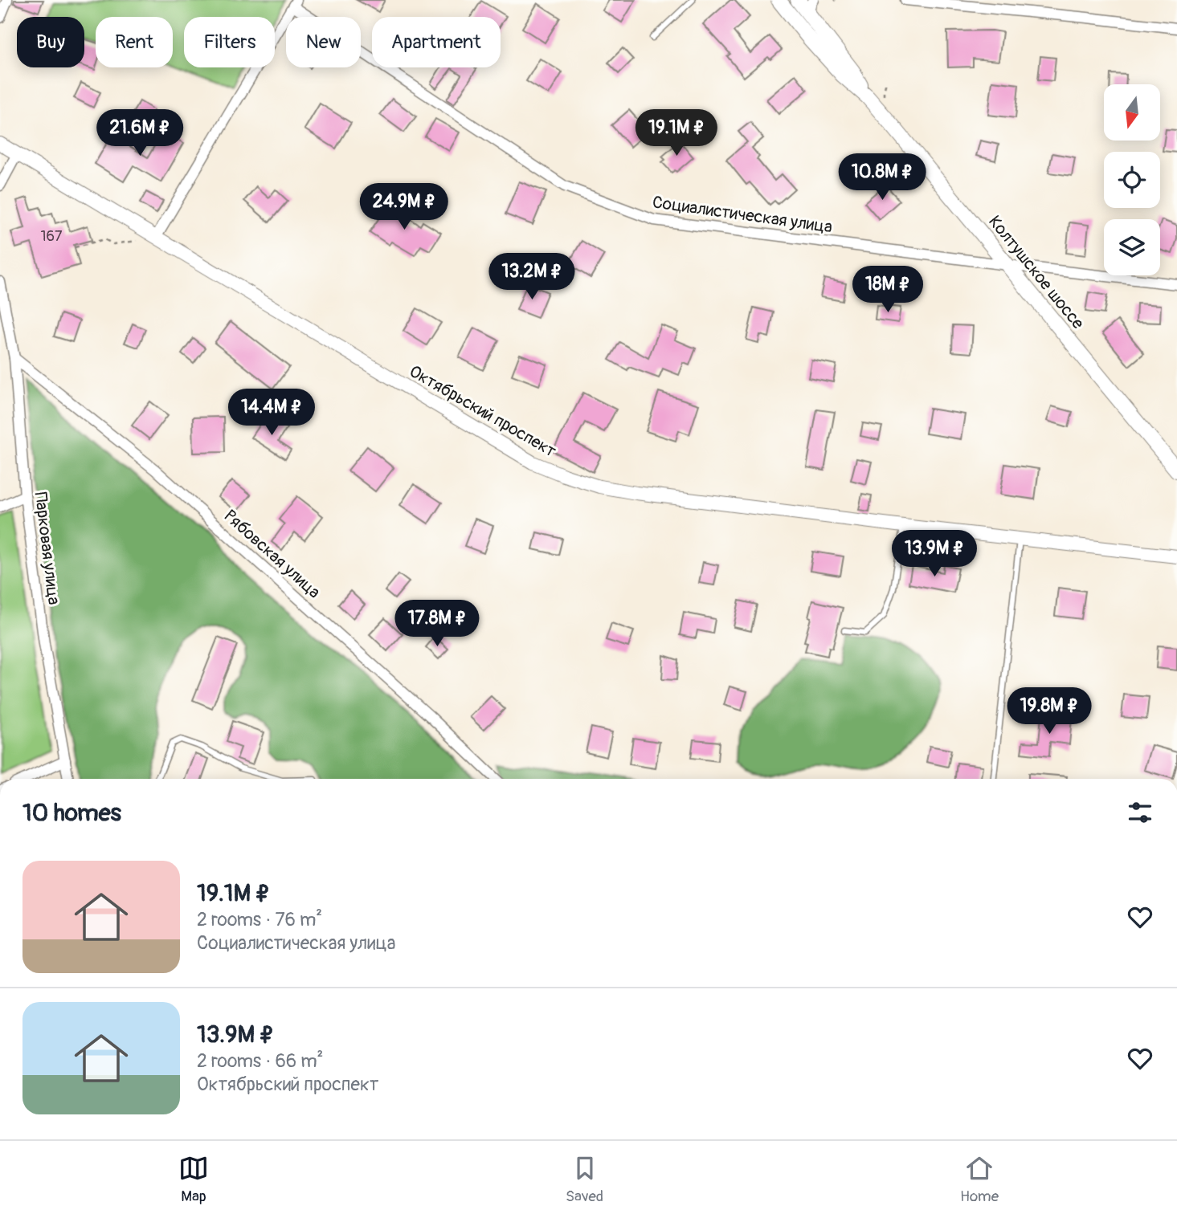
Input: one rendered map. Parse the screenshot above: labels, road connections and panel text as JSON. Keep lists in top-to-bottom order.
{
  "streets": {
    "main road": ["Колтушское шоссе"],
    "street": [
      "Социалистическая улица",
      "Октябрьский проспект",
      "Парковая улица",
      "Рябовская улица"
    ]
  },
  "crossings": [
    ["Социалистическая улица", "Колтушское шоссе"],
    ["Парковая улица", "Рябовская улица"]
  ],
  "house_numbers": ["167"],
  "north": "bottom",
  "page": {
    "chip": [
      "Buy",
      "Rent",
      "Filters",
      "New",
      "Apartment"
    ],
    "price": [
      "21.6M ₽",
      "19.1M ₽",
      "10.8M ₽",
      "24.9M ₽",
      "13.2M ₽",
      "18M ₽",
      "14.4M ₽",
      "13.9M ₽",
      "17.8M ₽",
      "19.8M ₽"
    ],
    "heading": "10 homes",
    "list": [
      {
        "name": "19.1M ₽",
        "note": "2 rooms · 76 m² · Социалистическая улица"
      },
      {
        "name": "13.9M ₽",
        "note": "2 rooms · 66 m² · Октябрьский проспект"
      }
    ],
    "tabs": ["Map", "Saved", "Home"]
  }
}
